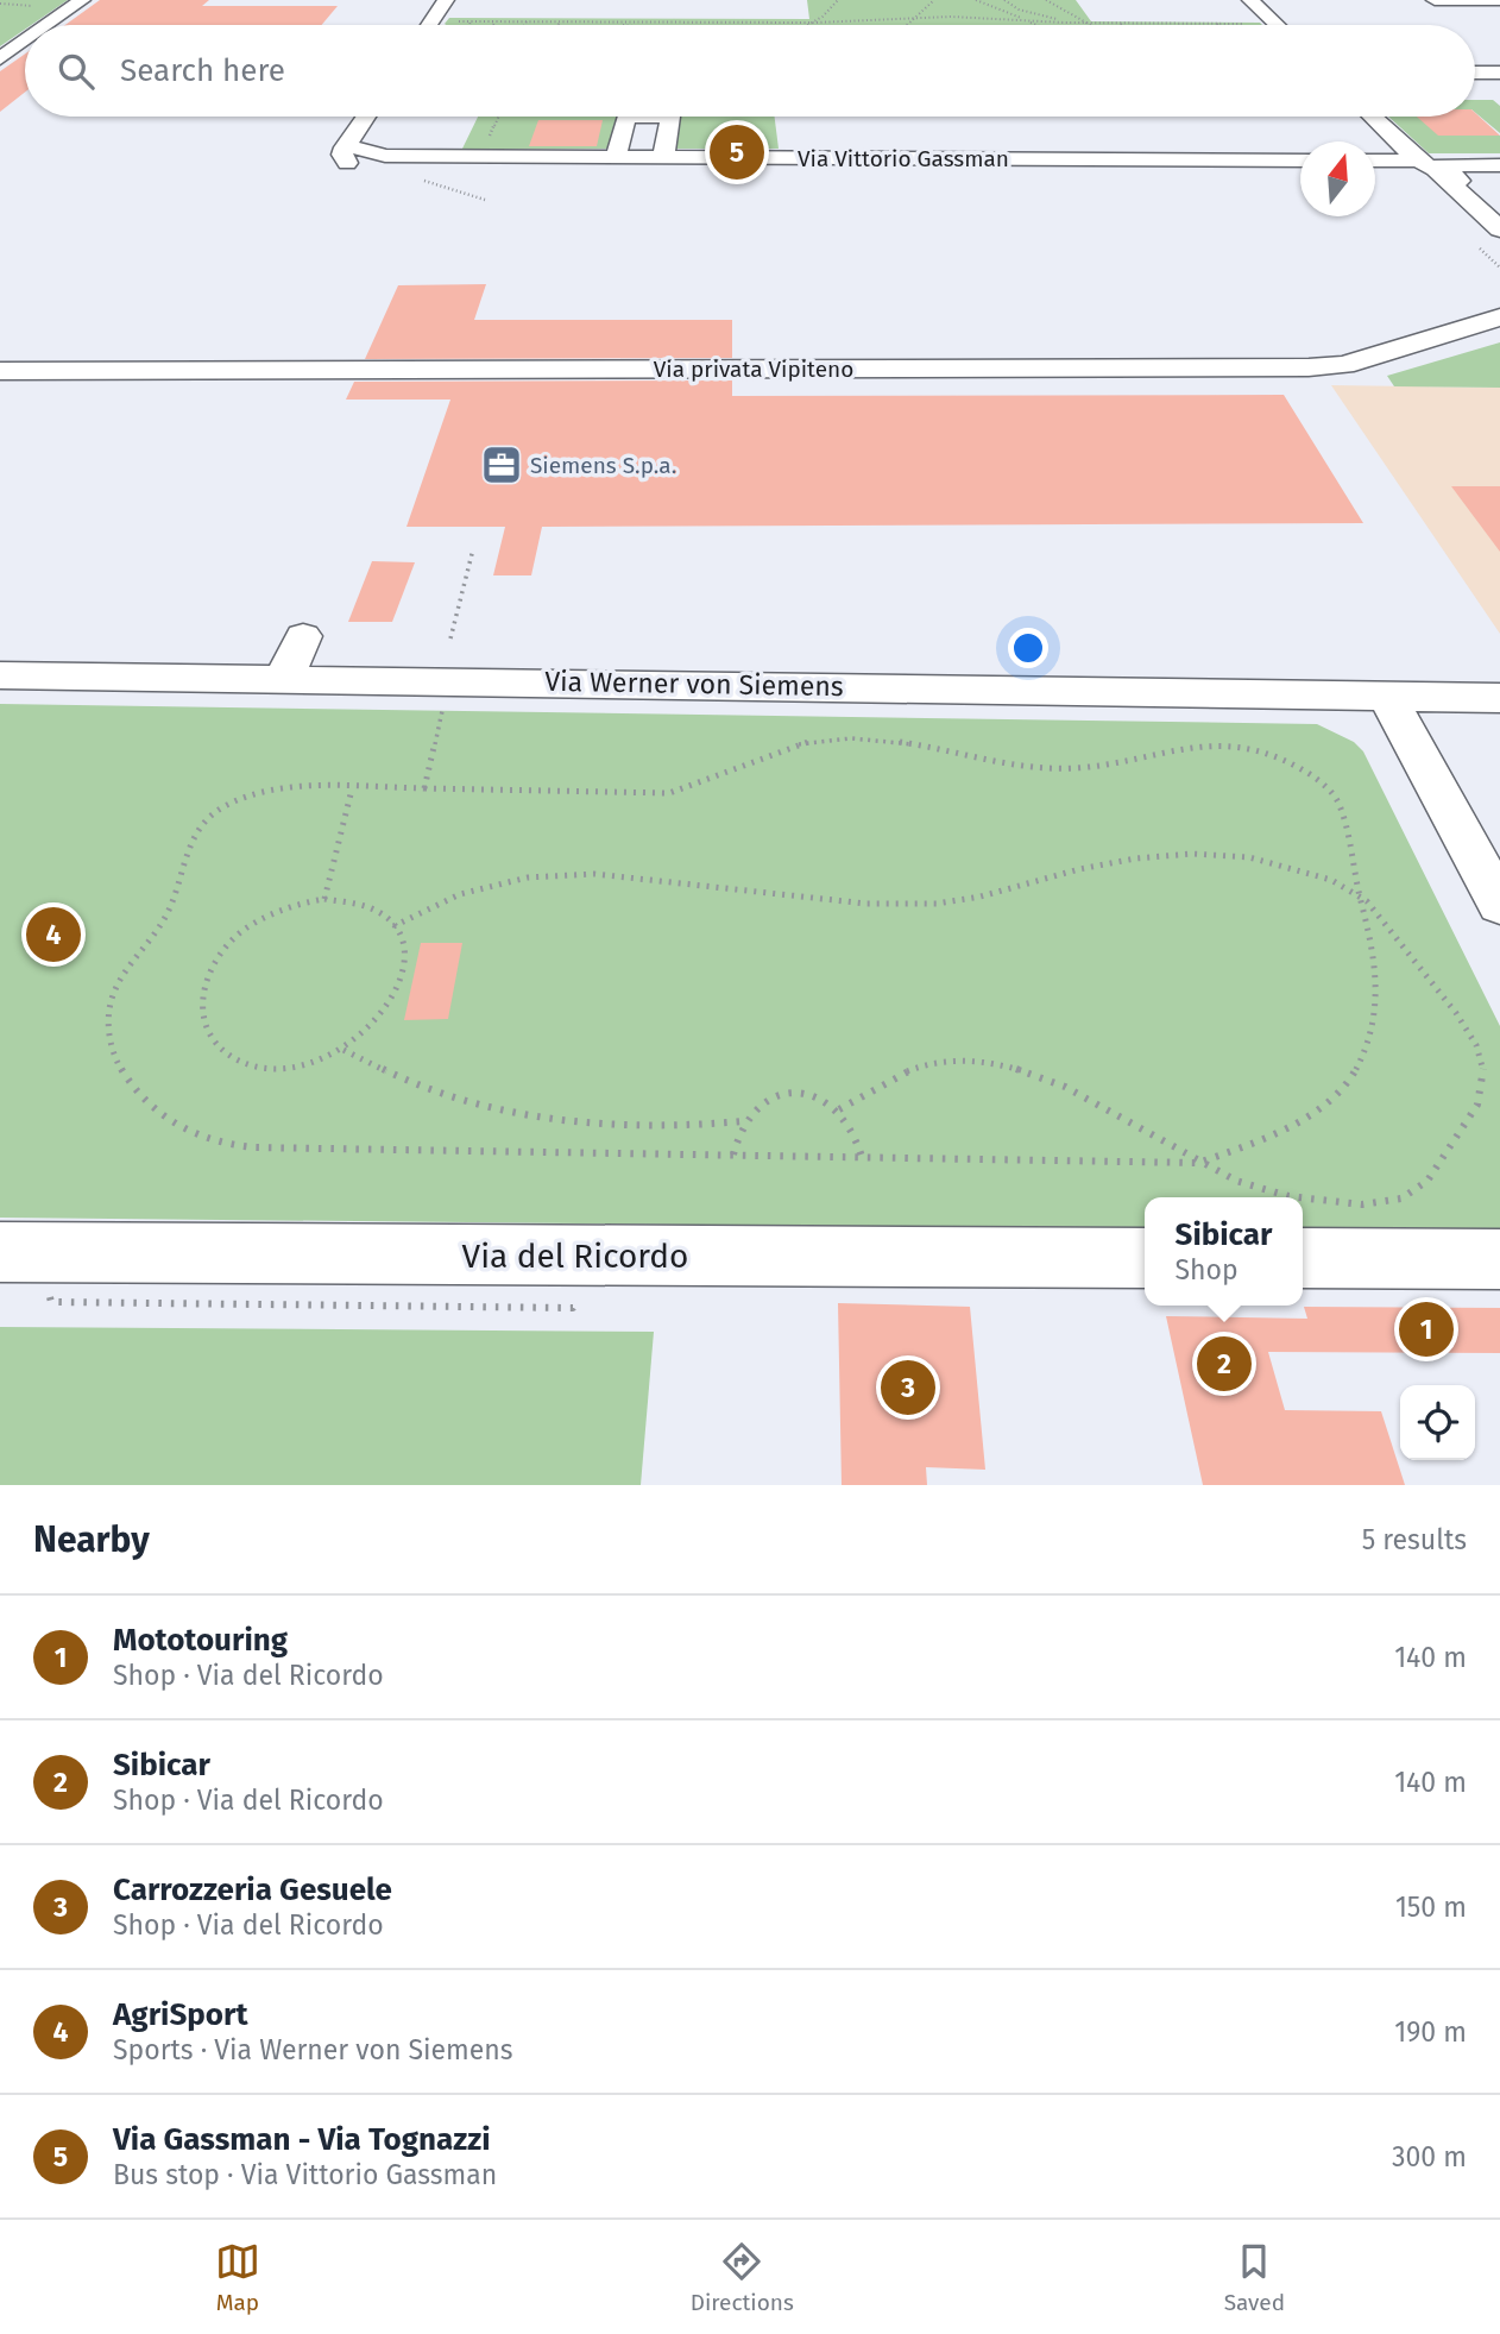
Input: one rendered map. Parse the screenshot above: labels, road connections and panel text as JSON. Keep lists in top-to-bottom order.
{
  "streets": {
    "street": [
      "Via Vittorio Gassman",
      "Via privata Vipiteno",
      "Via Werner von Siemens",
      "Via del Ricordo"
    ]
  },
  "places": {
    "office": ["Siemens S.p.a."]
  },
  "north": "top",
  "page": {
    "search": "Search here",
    "pins": [
      "5",
      "4",
      "1",
      "2",
      "3"
    ],
    "popup": ["Sibicar", "Shop"],
    "heading": ["Nearby", "5 results"],
    "list": [
      {
        "mark": "1",
        "name": "Mototouring",
        "note": "Shop · Via del Ricordo",
        "value": "140 m"
      },
      {
        "mark": "2",
        "name": "Sibicar",
        "note": "Shop · Via del Ricordo",
        "value": "140 m"
      },
      {
        "mark": "3",
        "name": "Carrozzeria Gesuele",
        "note": "Shop · Via del Ricordo",
        "value": "150 m"
      },
      {
        "mark": "4",
        "name": "AgriSport",
        "note": "Sports · Via Werner von Siemens",
        "value": "190 m"
      },
      {
        "mark": "5",
        "name": "Via Gassman - Via Tognazzi",
        "note": "Bus stop · Via Vittorio Gassman",
        "value": "300 m"
      }
    ],
    "nav": ["Map", "Directions", "Saved"]
  }
}
